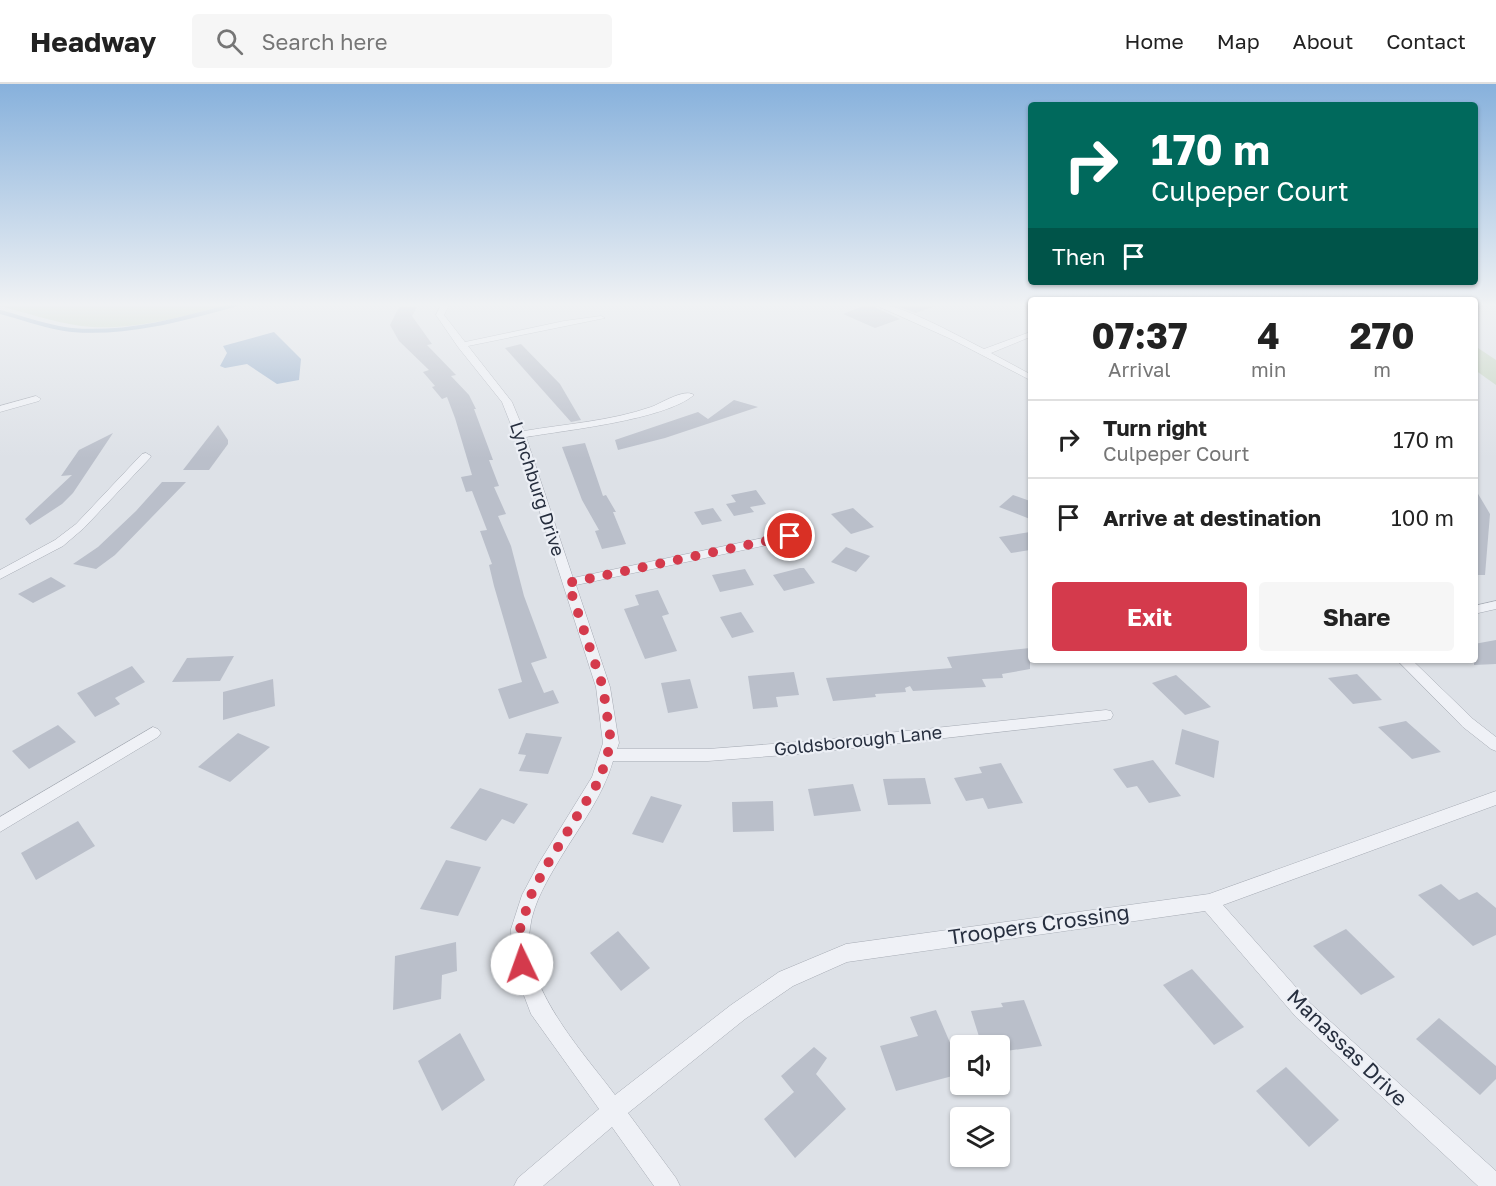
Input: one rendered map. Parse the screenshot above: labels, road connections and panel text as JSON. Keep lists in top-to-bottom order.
{
  "streets": {
    "street": [
      "Lynchburg Drive",
      "Goldsborough Lane",
      "Troopers Crossing",
      "Manassas Drive"
    ]
  },
  "crossings": [
    ["Lynchburg Drive", "Goldsborough Lane"],
    ["Lynchburg Drive", "Troopers Crossing"],
    ["Troopers Crossing", "Manassas Drive"]
  ],
  "page": {
    "header": "Headway",
    "search": "Search here",
    "nav": [
      "Home",
      "Map",
      "About",
      "Contact"
    ],
    "turn": ["170 m", "Culpeper Court"],
    "then": "Then",
    "eta": [
      "07:37",
      "Arrival",
      "4",
      "min",
      "270",
      "m"
    ],
    "list": [
      {
        "name": "Turn right",
        "note": "Culpeper Court",
        "value": "170 m"
      },
      {
        "name": "Arrive at destination",
        "value": "100 m"
      }
    ],
    "buttons": ["Exit", "Share"]
  }
}
